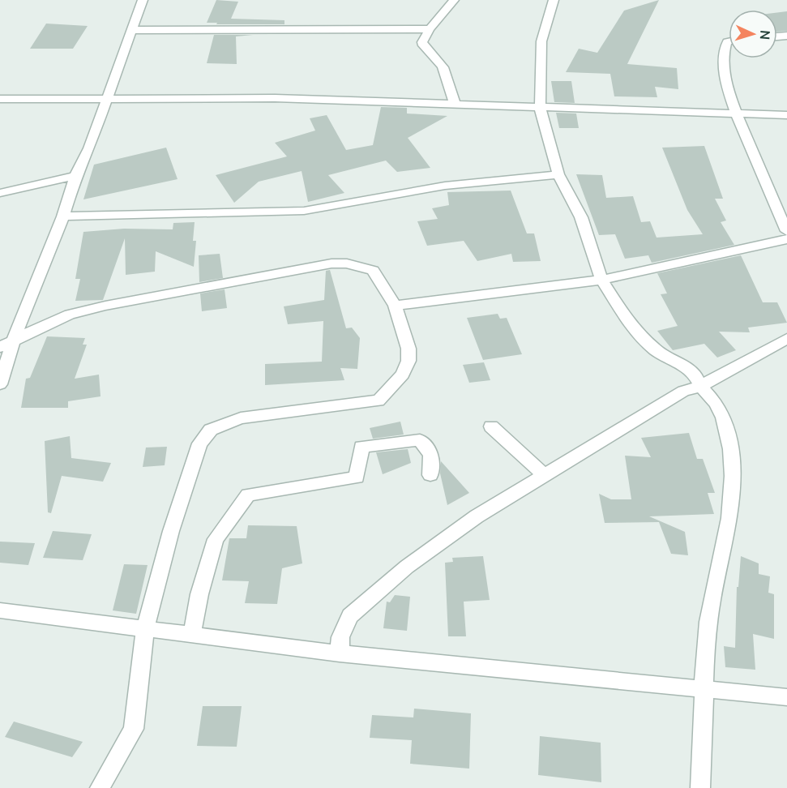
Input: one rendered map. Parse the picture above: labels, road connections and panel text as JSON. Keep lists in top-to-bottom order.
{
  "north": "right"
}
